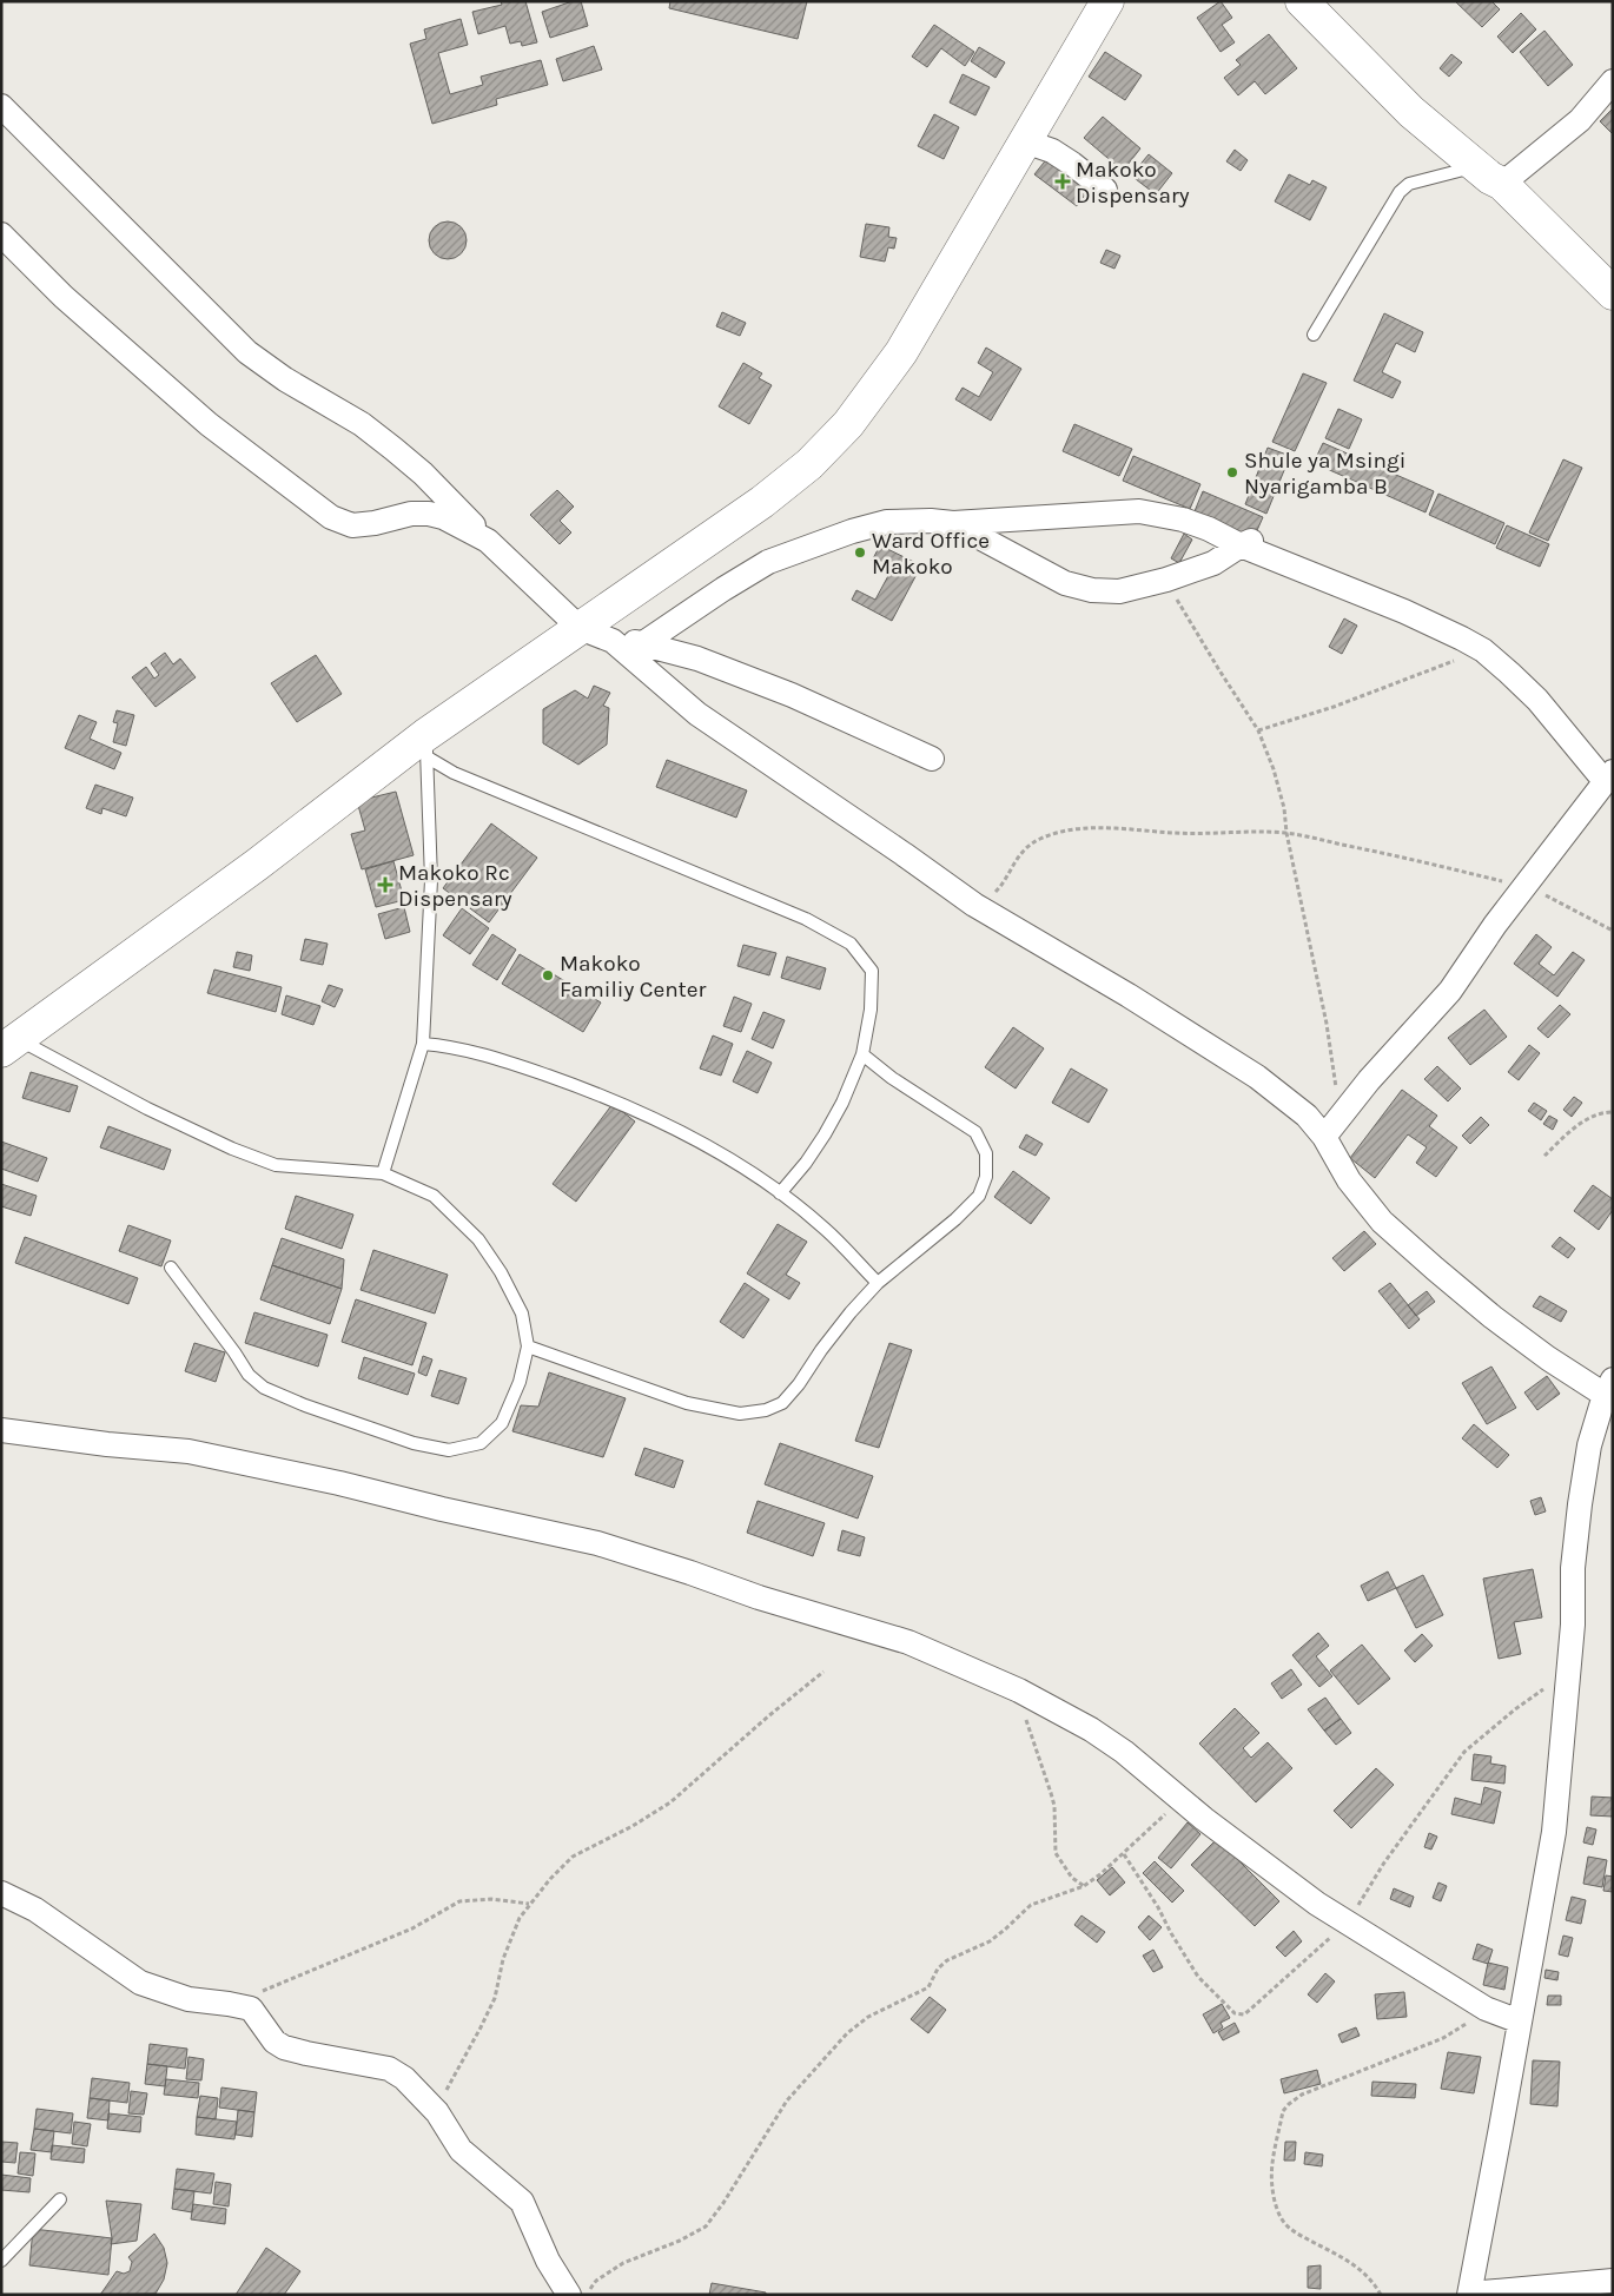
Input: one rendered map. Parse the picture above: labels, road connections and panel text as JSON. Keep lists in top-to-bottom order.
{
  "places": {
    "health": ["Makoko Dispensary", "Makoko Rc Dispensary"],
    "other": ["Shule ya Msingi Nyarigamba B", "Ward Office Makoko", "Makoko Familiy Center"]
  }
}
